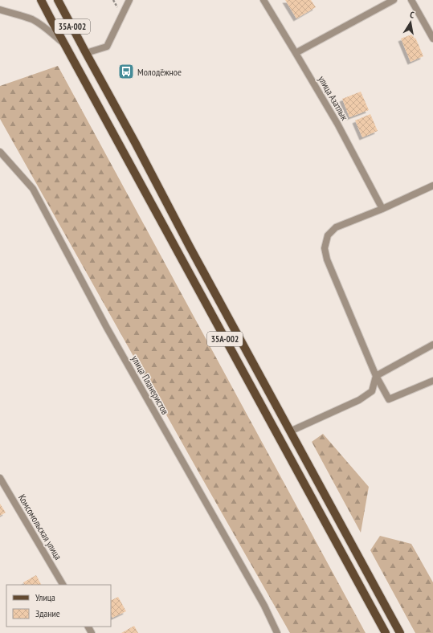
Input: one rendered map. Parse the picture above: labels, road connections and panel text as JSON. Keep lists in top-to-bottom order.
{
  "streets": {
    "main road": ["35А-002"],
    "street": ["улица Азатлык", "улица Планеристов", "Комсомольская улица"]
  },
  "places": {
    "bus stop": ["Молодёжное"]
  },
  "legend": ["Улица", "Здание"],
  "north": "top"
}
